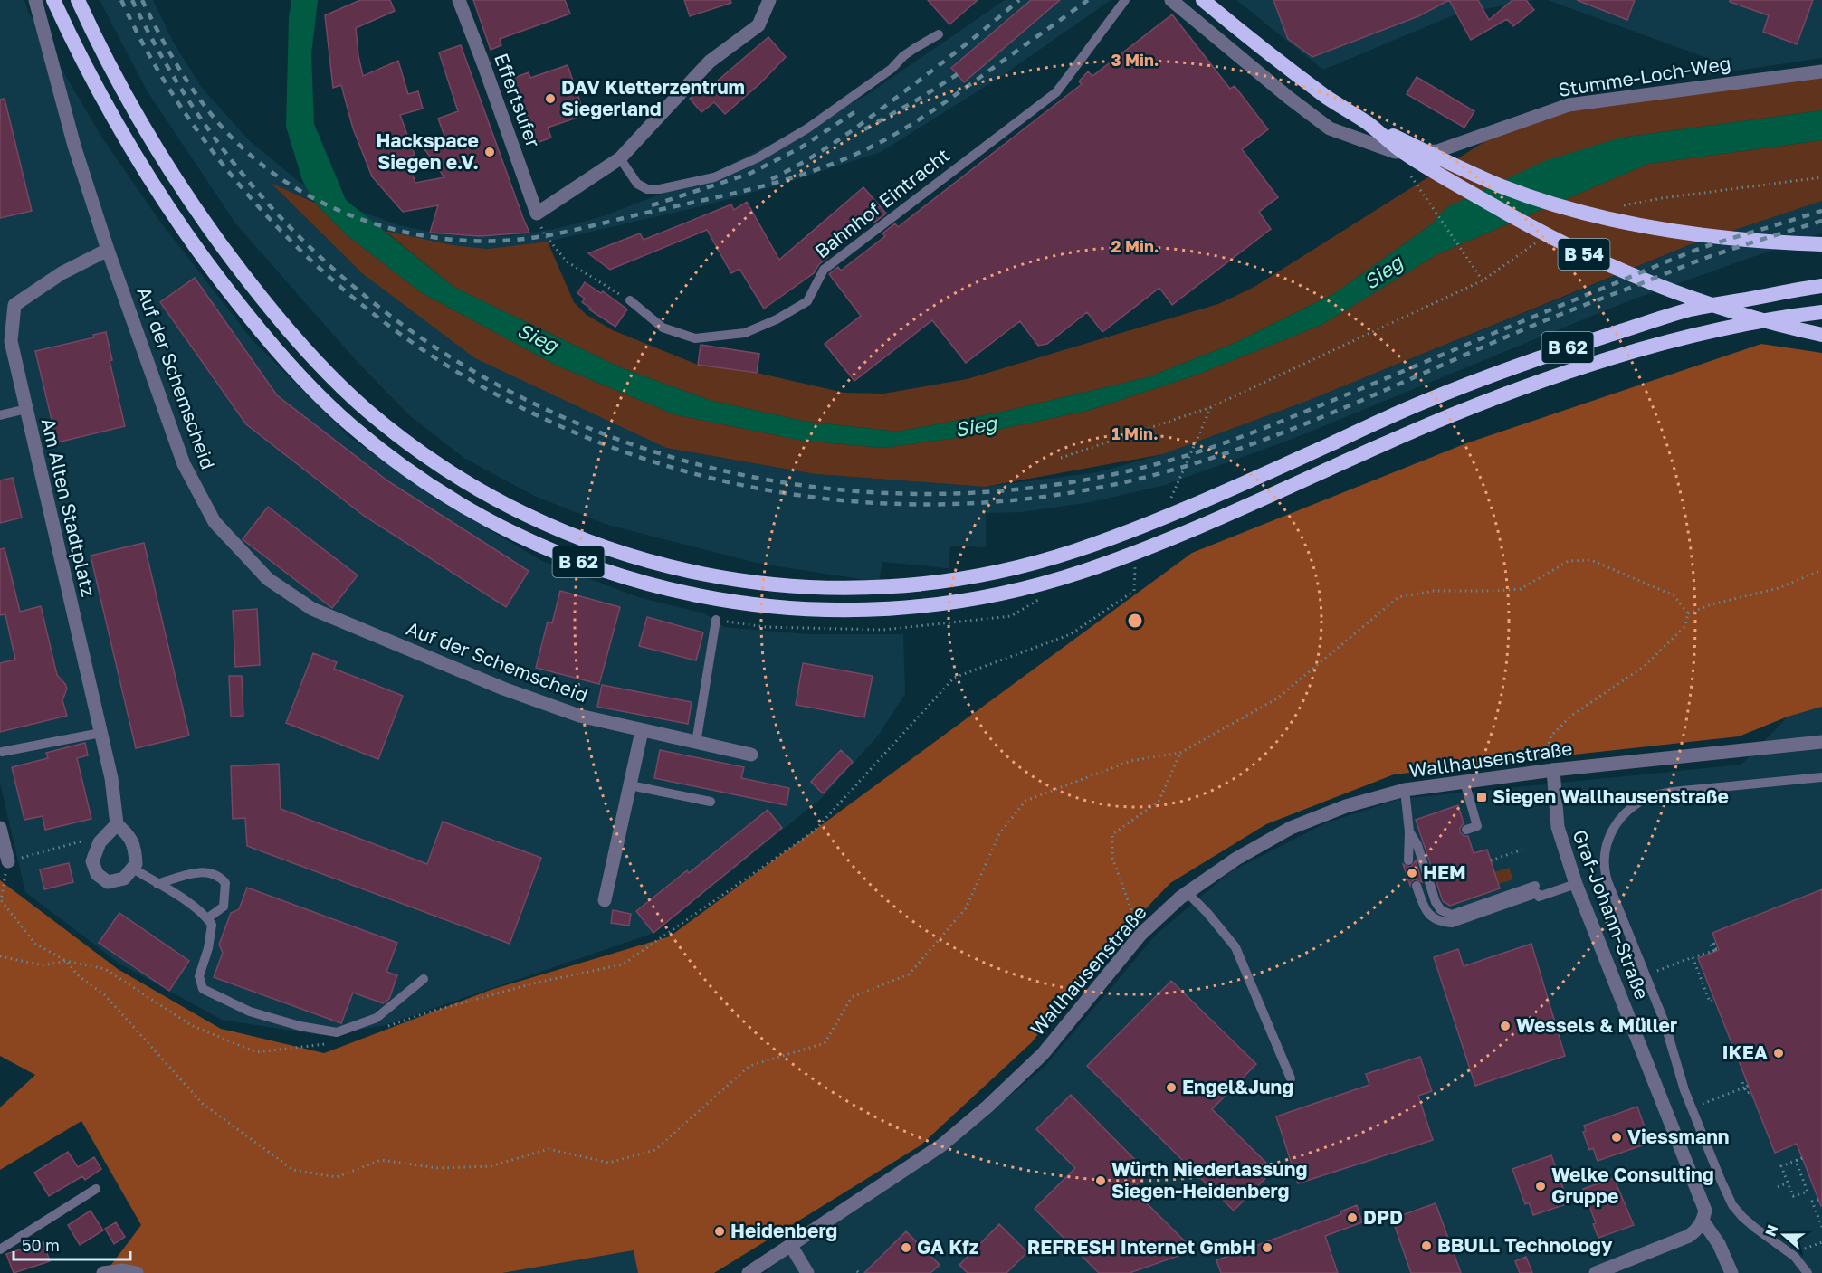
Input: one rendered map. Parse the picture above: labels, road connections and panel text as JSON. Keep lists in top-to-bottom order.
{
  "streets": {
    "highway": ["B 54", "B 62"],
    "street": [
      "Stumme-Loch-Weg",
      "Effertsufer",
      "Auf der Schemscheid",
      "Am Alten Stadtplatz",
      "Wallhausenstraße",
      "Graf-Johann-Straße"
    ],
    "lane": ["Bahnhof Eintracht"]
  },
  "crossings": [
    ["Auf der Schemscheid", "Am Alten Stadtplatz"],
    ["Wallhausenstraße", "Graf-Johann-Straße"]
  ],
  "water": ["Sieg"],
  "places": {
    "other": [
      "DAV Kletterzentrum Siegerland",
      "Hackspace Siegen e.V.",
      "HEM",
      "Wessels & Müller",
      "IKEA",
      "Engel&Jung",
      "Viessmann",
      "Würth Niederlassung Siegen-Heidenberg",
      "Welke Consulting Gruppe",
      "DPD",
      "Heidenberg",
      "BBULL Technology",
      "GA Kfz",
      "REFRESH Internet GmbH"
    ],
    "transit": ["Siegen Wallhausenstraße"]
  },
  "scale_bar": "50 m",
  "north": "left",
  "rings": ["3 Min.", "2 Min.", "1 Min."]
}
